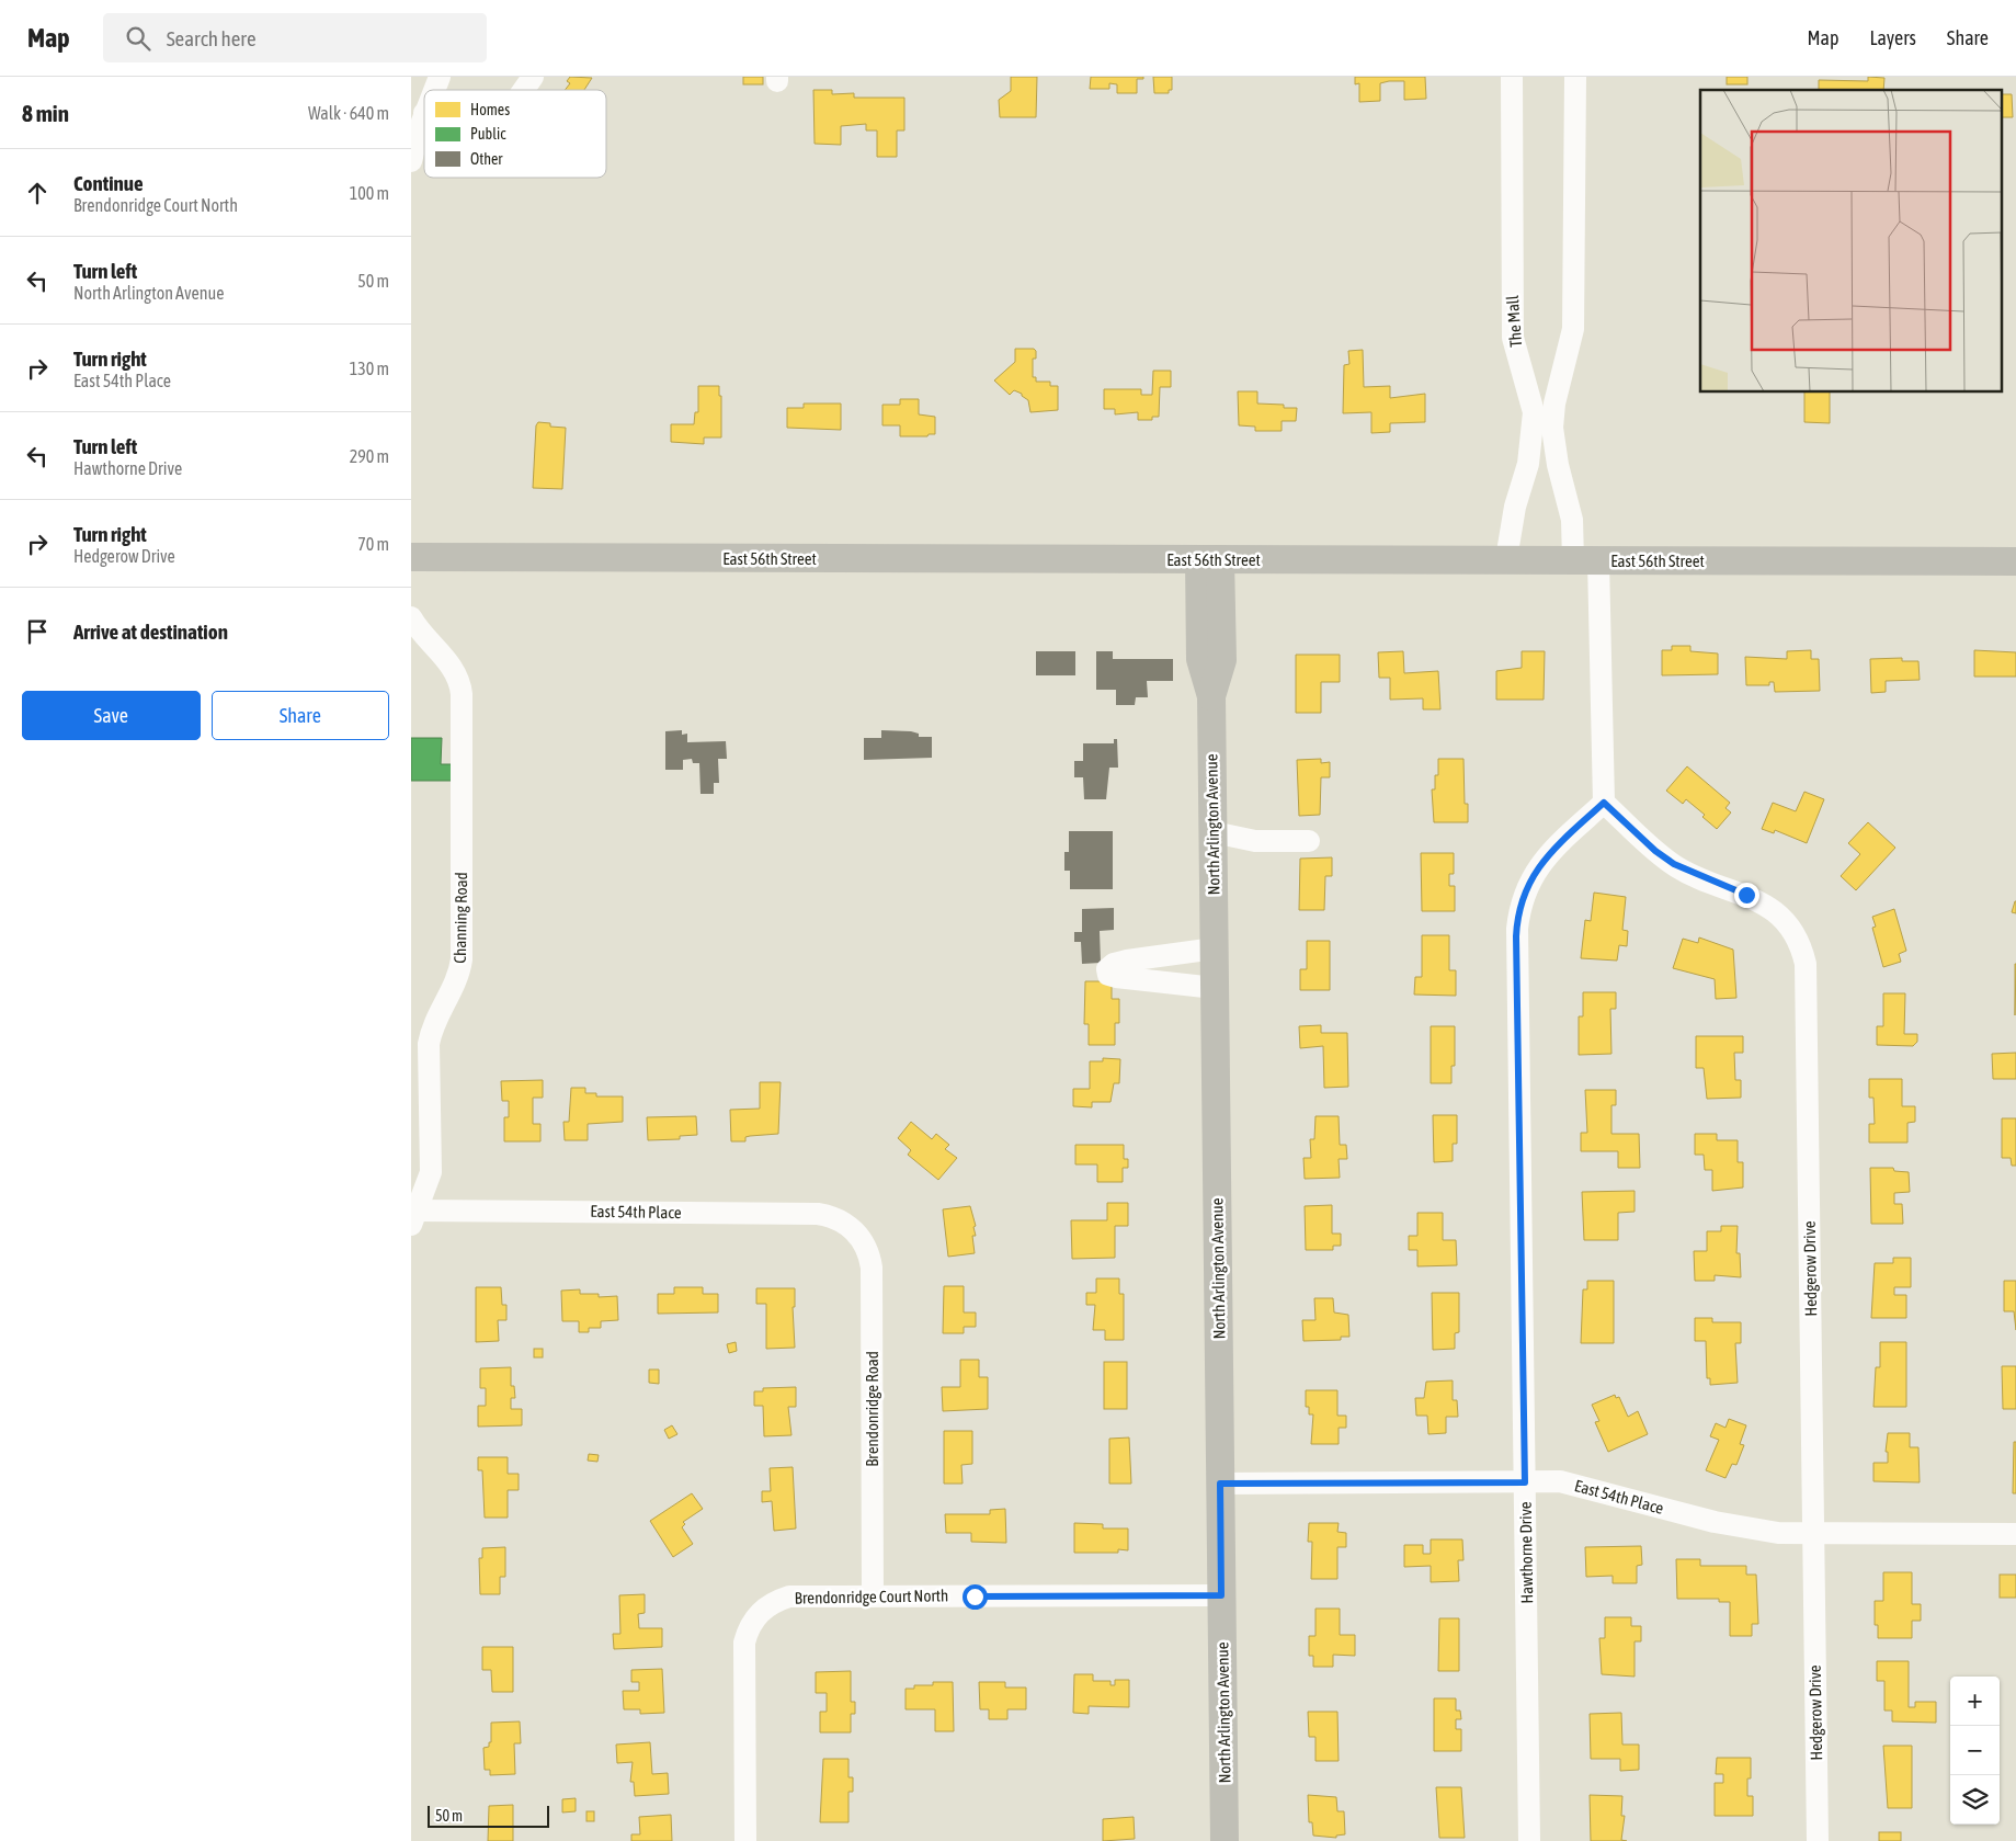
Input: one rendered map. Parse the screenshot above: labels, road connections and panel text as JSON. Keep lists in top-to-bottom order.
{
  "streets": {
    "main road": ["East 56th Street", "North Arlington Avenue"],
    "street": [
      "The Mall",
      "Channing Road",
      "East 54th Place",
      "Hedgerow Drive",
      "Brendonridge Road",
      "Hawthorne Drive",
      "Brendonridge Court North"
    ]
  },
  "crossings": [
    ["The Mall", "East 56th Street"],
    ["The Mall", "Hedgerow Drive"],
    ["The Mall", "Hawthorne Drive"],
    ["East 56th Street", "North Arlington Avenue"],
    ["North Arlington Avenue", "East 54th Place"],
    ["North Arlington Avenue", "Brendonridge Court North"],
    ["Channing Road", "East 54th Place"],
    ["East 54th Place", "Hedgerow Drive"],
    ["East 54th Place", "Brendonridge Road"],
    ["East 54th Place", "Hawthorne Drive"],
    ["Hedgerow Drive", "Hawthorne Drive"],
    ["Brendonridge Road", "Brendonridge Court North"]
  ],
  "legend": ["Homes", "Public", "Other"],
  "scale_bar": "50 m",
  "page": {
    "header": "Map",
    "search": "Search here",
    "nav": ["Map", "Layers", "Share"],
    "heading": ["8 min", "Walk · 640 m"],
    "list": [
      ["Continue", "Brendonridge Court North", "100 m"],
      ["Turn left", "North Arlington Avenue", "50 m"],
      ["Turn right", "East 54th Place", "130 m"],
      ["Turn left", "Hawthorne Drive", "290 m"],
      ["Turn right", "Hedgerow Drive", "70 m"],
      "Arrive at destination"
    ],
    "buttons": ["Save", "Share"],
    "map_buttons": ["+", "−"],
    "scale": "50 m"
  }
}
